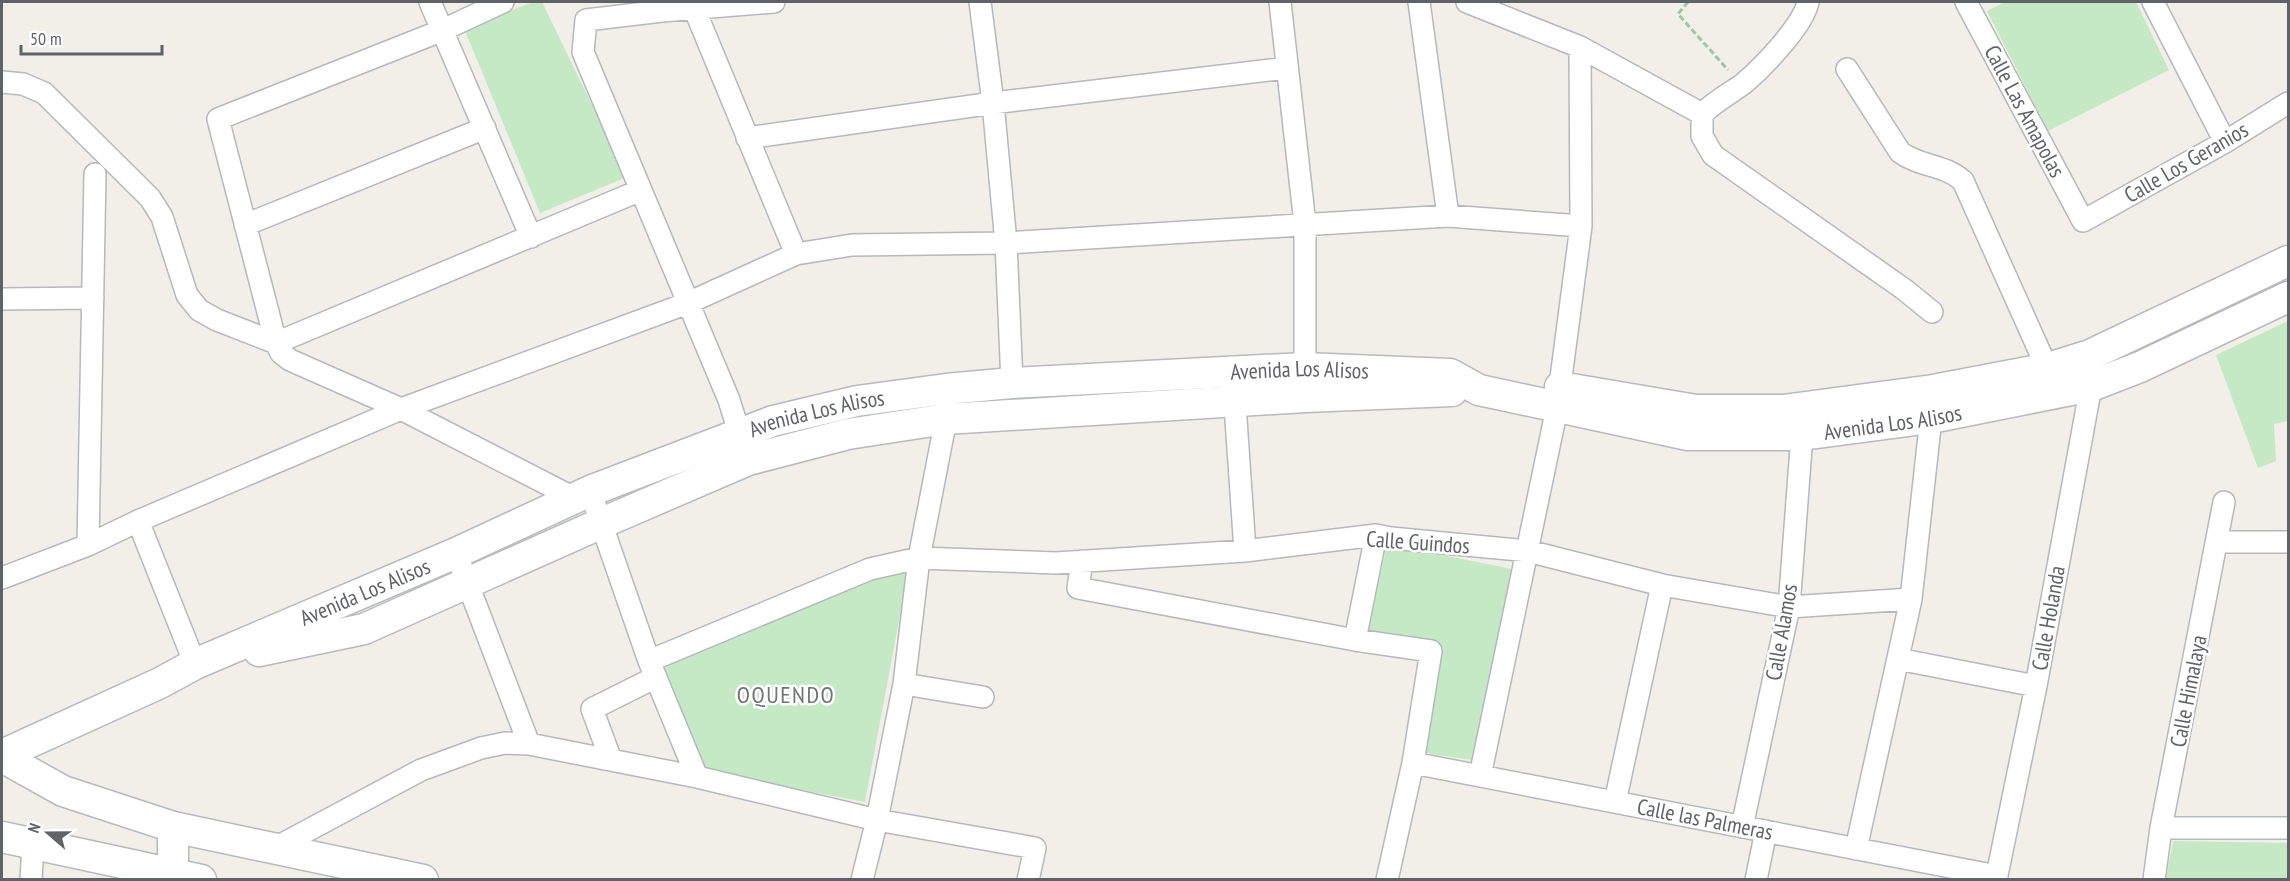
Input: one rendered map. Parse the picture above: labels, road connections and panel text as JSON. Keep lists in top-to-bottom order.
{
  "streets": {
    "street": [
      "Calle Las Amapolas",
      "Calle Los Geranios",
      "Avenida Los Alisos",
      "Calle Guindos",
      "Calle Holanda",
      "Calle Alamos",
      "Calle Himalaya",
      "Calle las Palmeras"
    ]
  },
  "crossings": [
    ["Calle Las Amapolas", "Calle Los Geranios"],
    ["Avenida Los Alisos", "Calle Holanda"],
    ["Avenida Los Alisos", "Calle Alamos"],
    ["Calle Guindos", "Calle Alamos"],
    ["Calle Holanda", "Calle las Palmeras"],
    ["Calle Alamos", "Calle las Palmeras"]
  ],
  "districts": ["OQUENDO"],
  "scale_bar": "50 m",
  "north": "left"
}
